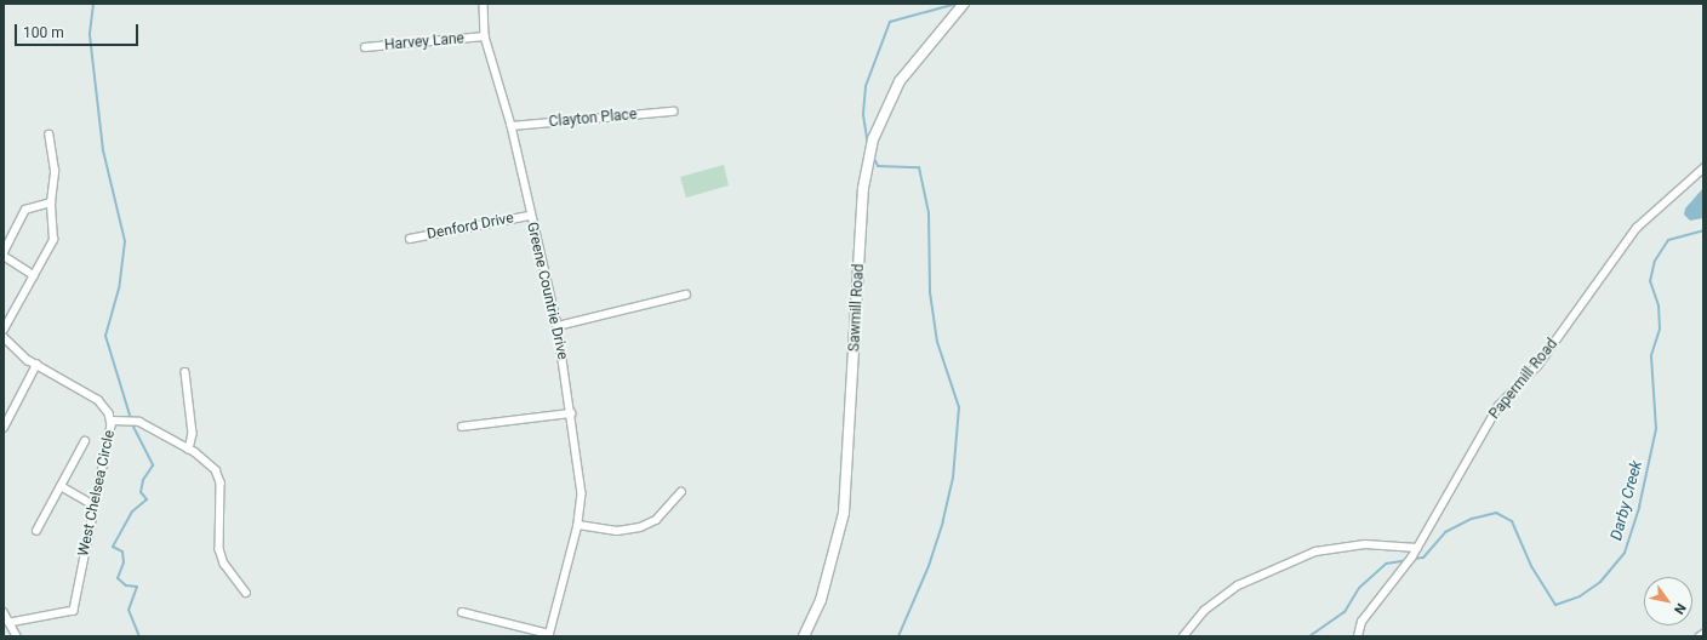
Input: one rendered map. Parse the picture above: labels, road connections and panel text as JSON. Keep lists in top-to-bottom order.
{
  "streets": {
    "street": [
      "Harvey Lane",
      "Clayton Place",
      "Denford Drive",
      "Greene Countrie Drive",
      "Sawmill Road",
      "Papermill Road",
      "West Chelsea Circle"
    ]
  },
  "crossings": [
    ["Harvey Lane", "Greene Countrie Drive"],
    ["Clayton Place", "Greene Countrie Drive"],
    ["Denford Drive", "Greene Countrie Drive"]
  ],
  "water": ["Darby Creek"],
  "scale_bar": "100 m",
  "north": "bottom right"
}
